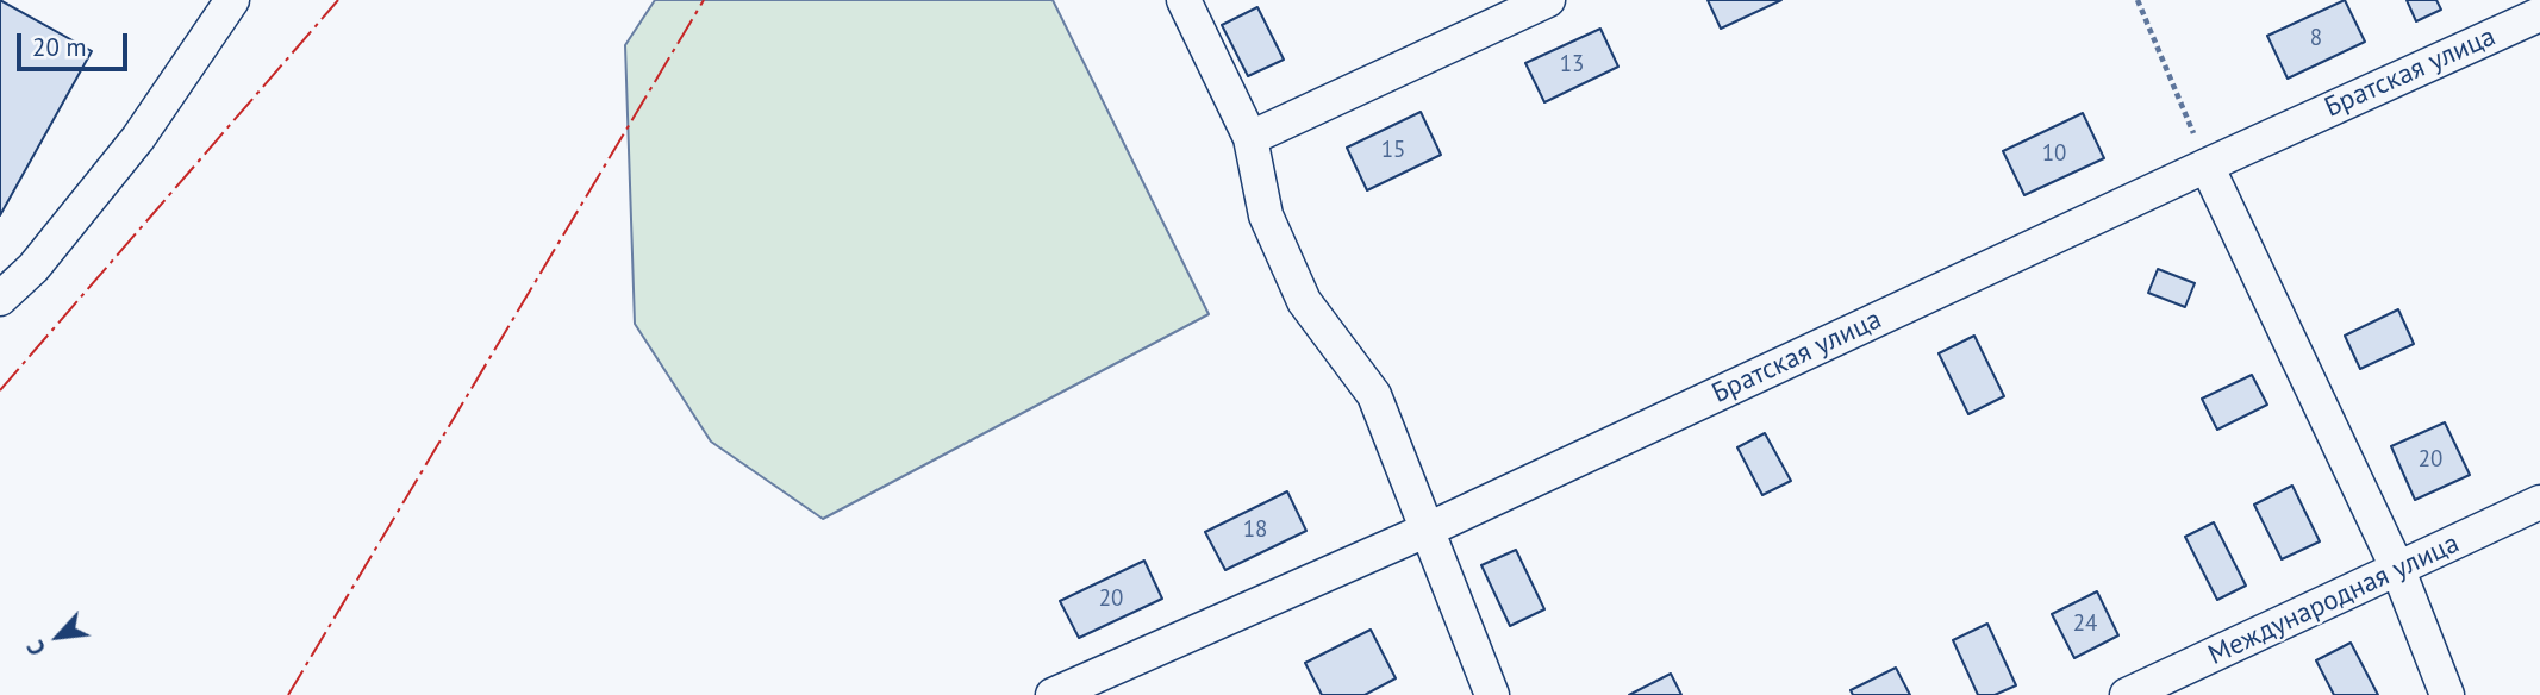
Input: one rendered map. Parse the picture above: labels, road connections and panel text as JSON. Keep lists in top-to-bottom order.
{
  "streets": {
    "street": ["Братская улица", "Международная улица"]
  },
  "house_numbers": [
    "8",
    "13",
    "15",
    "10",
    "20",
    "18",
    "20",
    "24"
  ],
  "scale_bar": "20 m",
  "north": "bottom left"
}
